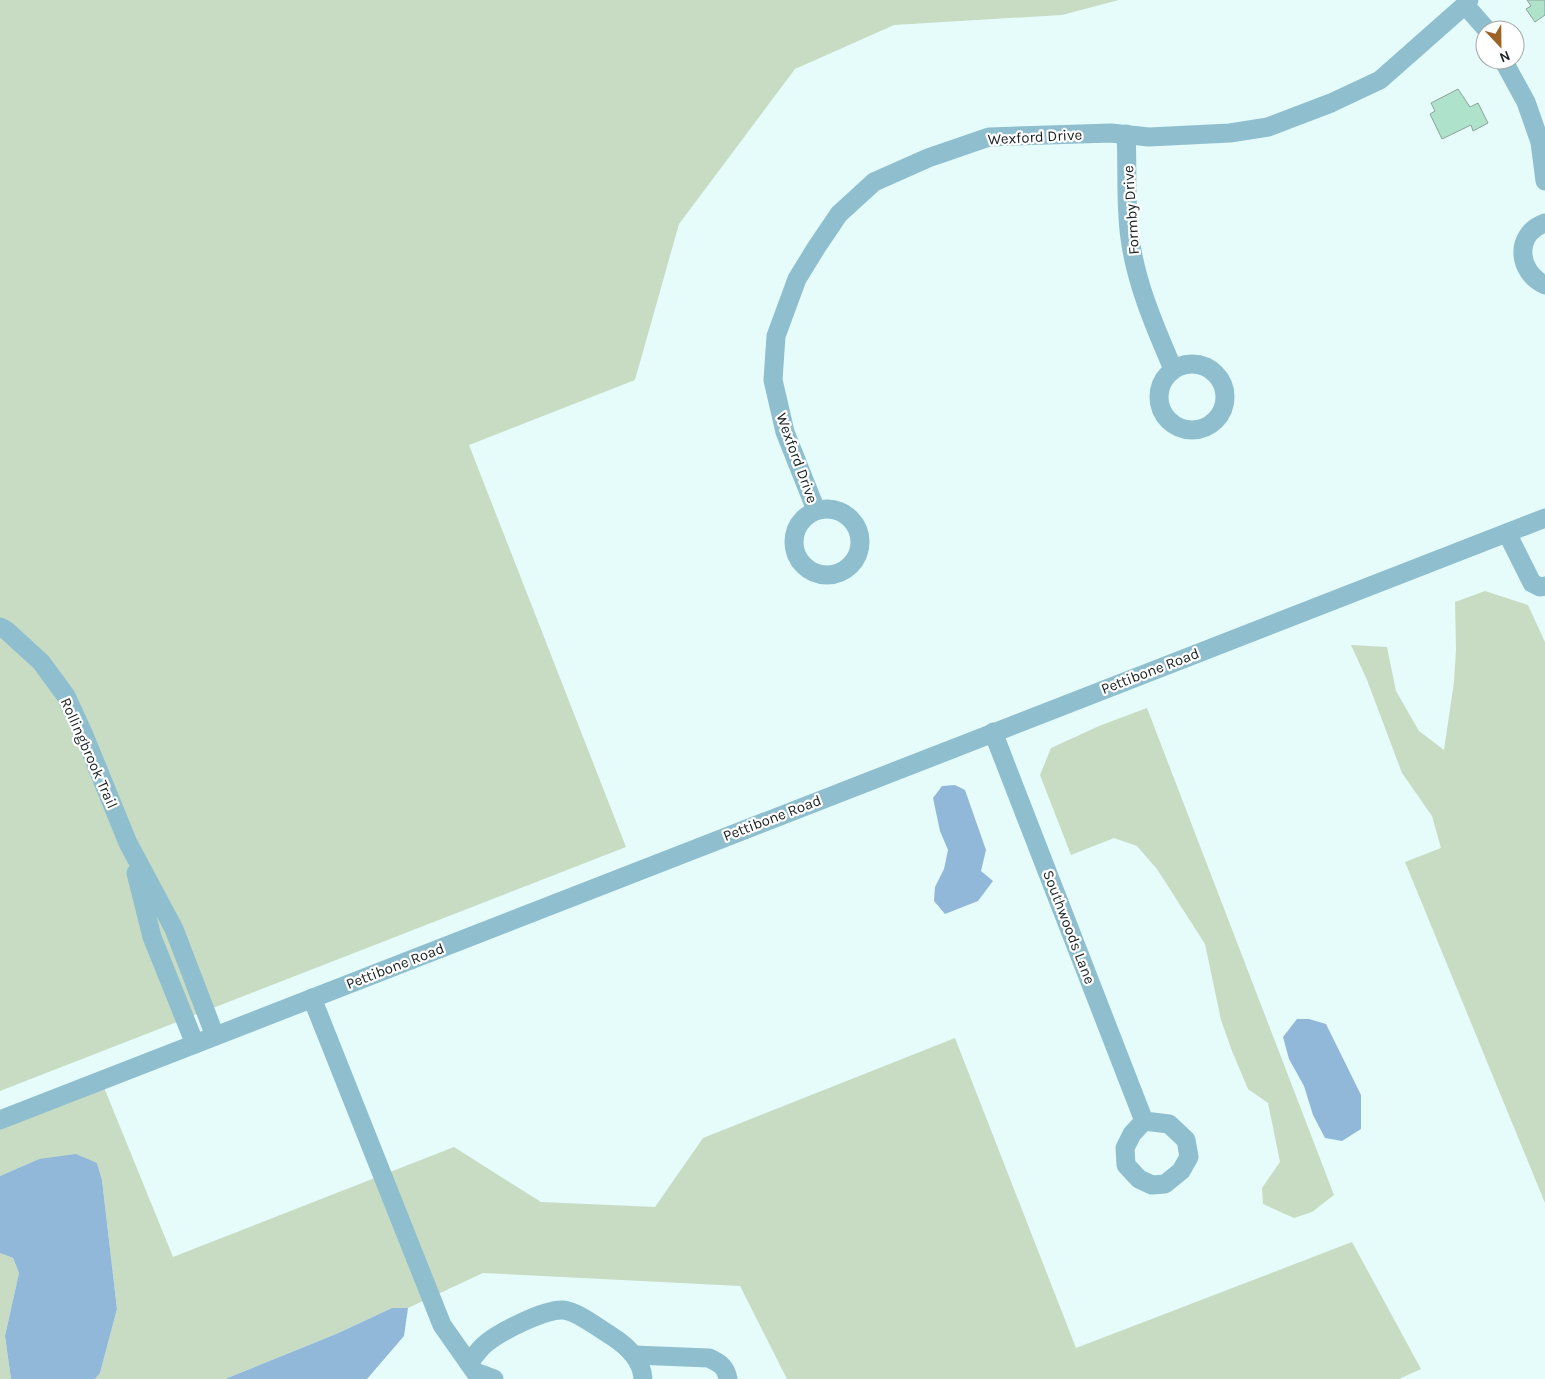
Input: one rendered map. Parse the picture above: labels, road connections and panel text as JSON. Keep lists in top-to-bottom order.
{
  "streets": {
    "street": [
      "Wexford Drive",
      "Formby Drive",
      "Pettibone Road",
      "Rollingbrook Trail",
      "Southwoods Lane"
    ]
  },
  "crossings": [
    ["Wexford Drive", "Formby Drive"],
    ["Pettibone Road", "Rollingbrook Trail"],
    ["Pettibone Road", "Southwoods Lane"]
  ],
  "north": "bottom"
}
